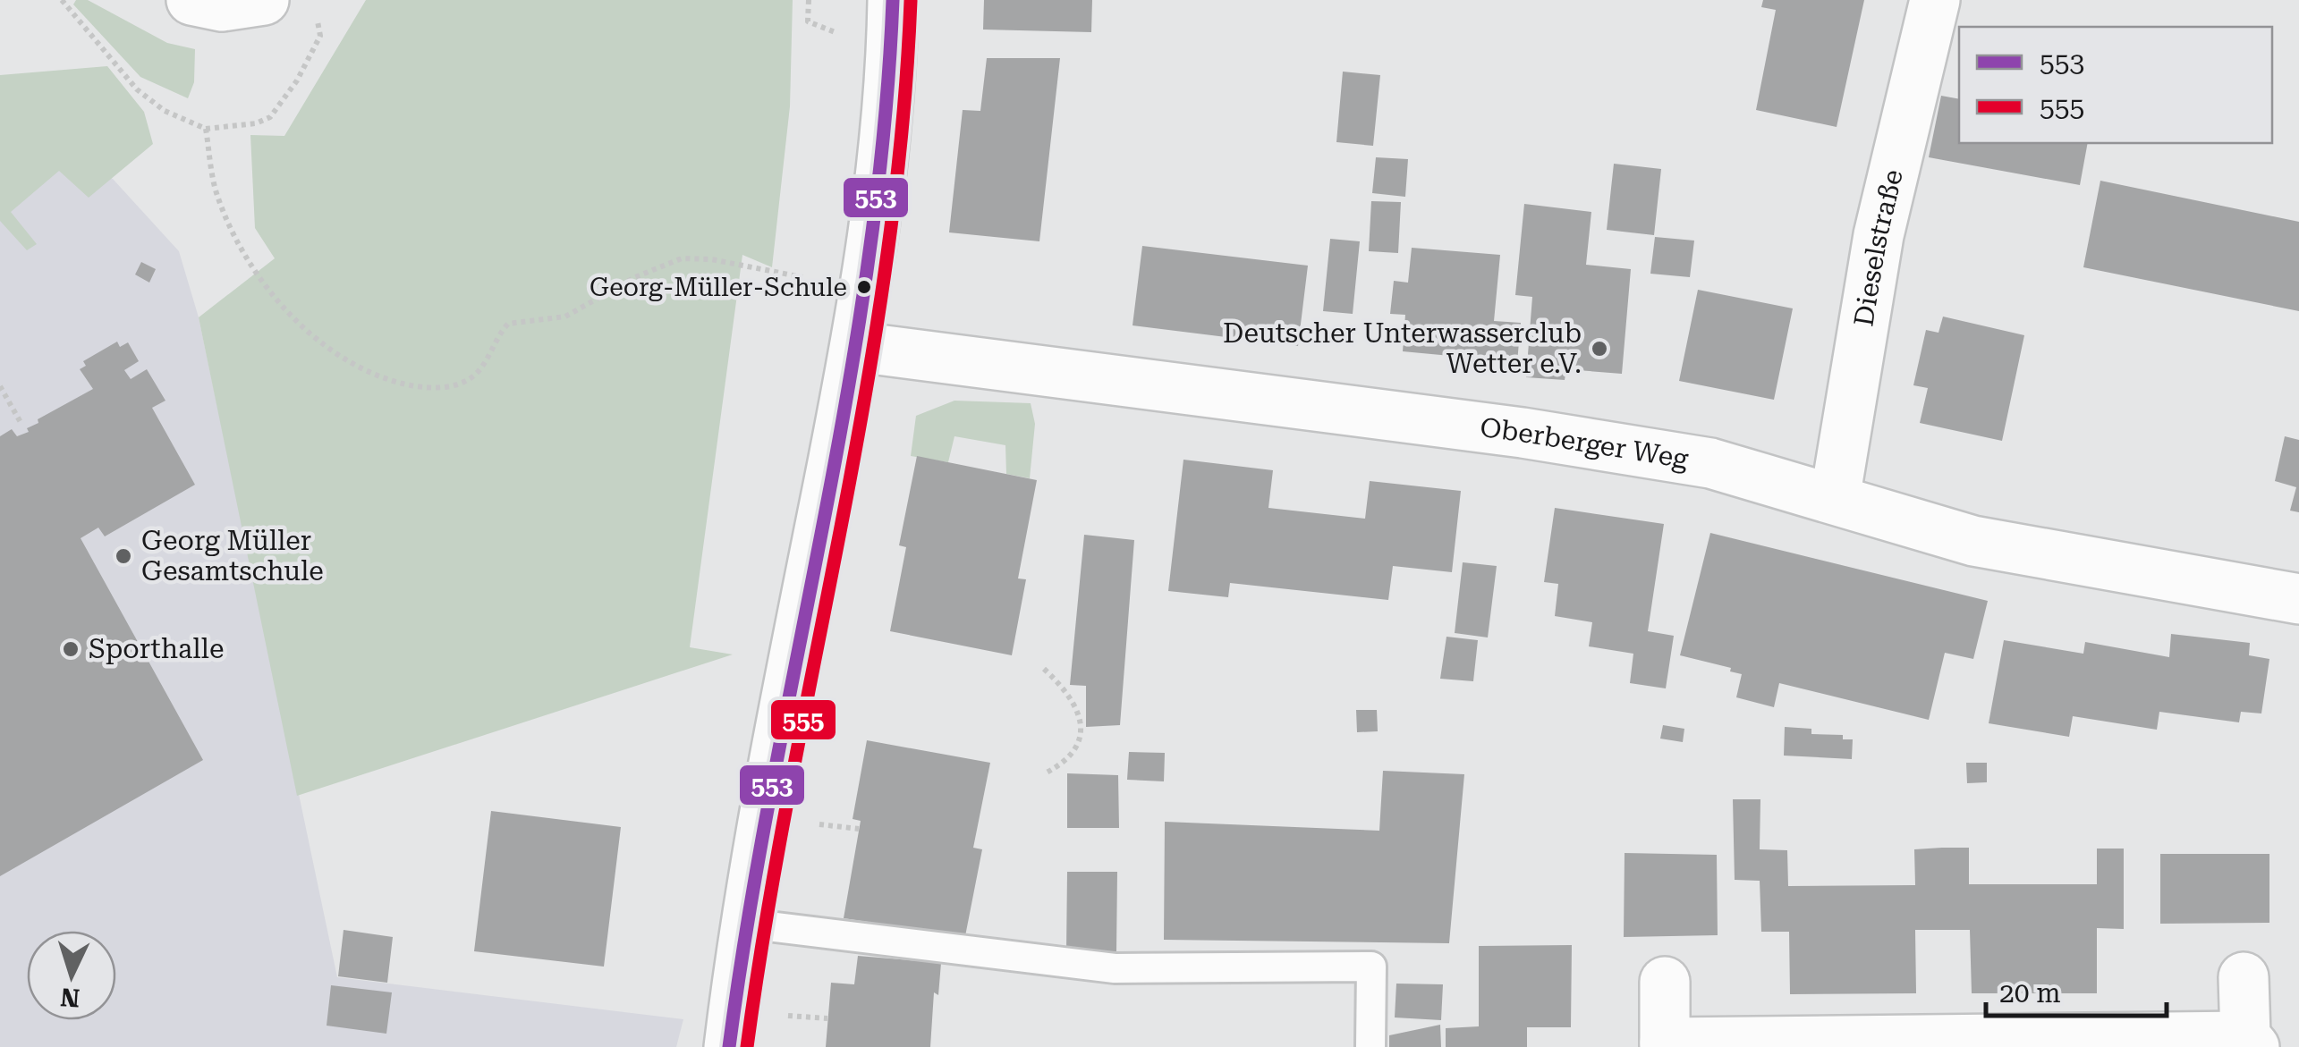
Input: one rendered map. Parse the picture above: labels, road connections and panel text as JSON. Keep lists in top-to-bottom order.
{
  "streets": {
    "street": ["Dieselstraße", "Oberberger Weg"]
  },
  "crossings": [
    ["Dieselstraße", "Oberberger Weg"]
  ],
  "places": [
    "Georg-Müller-Schule",
    "Deutscher Unterwasserclub Wetter e.V.",
    "Georg Müller Gesamtschule",
    "Sporthalle"
  ],
  "lines": ["transit line 553", "transit line 555"],
  "legend": ["553", "555"],
  "scale_bar": "20 m",
  "north": "bottom"
}
